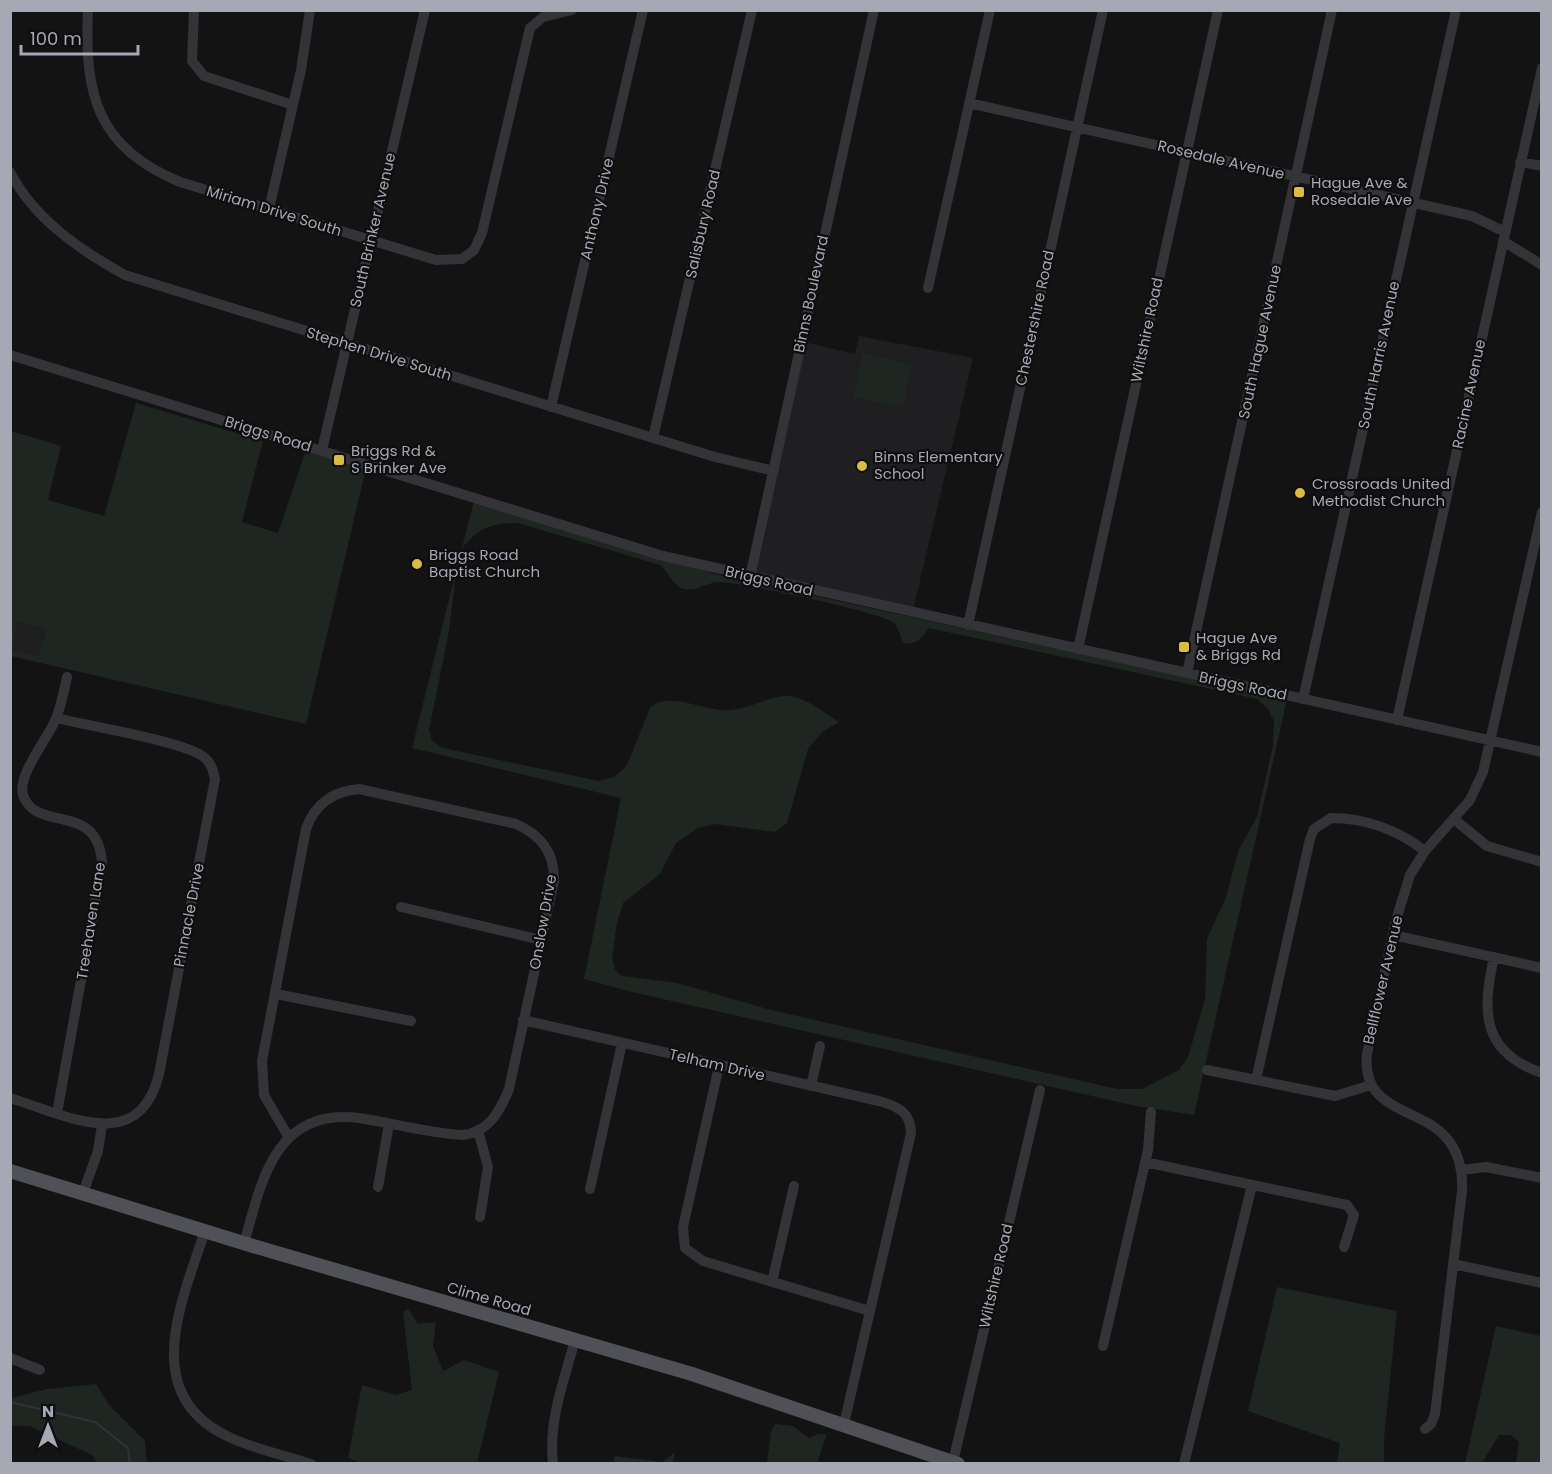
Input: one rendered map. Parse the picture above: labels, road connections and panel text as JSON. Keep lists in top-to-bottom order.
{
  "streets": {
    "main road": ["Clime Road"],
    "street": [
      "Rosedale Avenue",
      "Anthony Drive",
      "Miriam Drive South",
      "Salisbury Road",
      "South Brinker Avenue",
      "Binns Boulevard",
      "Chestershire Road",
      "Wiltshire Road",
      "South Hague Avenue",
      "Stephen Drive South",
      "South Harris Avenue",
      "Racine Avenue",
      "Briggs Road",
      "Pinnacle Drive",
      "Treehaven Lane",
      "Onslow Drive",
      "Bellflower Avenue",
      "Telham Drive"
    ]
  },
  "crossings": [
    ["Rosedale Avenue", "Chestershire Road"],
    ["Rosedale Avenue", "Wiltshire Road"],
    ["Rosedale Avenue", "South Hague Avenue"],
    ["Rosedale Avenue", "South Harris Avenue"],
    ["Rosedale Avenue", "Racine Avenue"],
    ["Anthony Drive", "Stephen Drive South"],
    ["Miriam Drive South", "South Brinker Avenue"],
    ["Salisbury Road", "Stephen Drive South"],
    ["South Brinker Avenue", "Stephen Drive South"],
    ["South Brinker Avenue", "Briggs Road"],
    ["Binns Boulevard", "Stephen Drive South"],
    ["Binns Boulevard", "Briggs Road"],
    ["Chestershire Road", "Briggs Road"],
    ["Wiltshire Road", "Briggs Road"],
    ["Wiltshire Road", "Clime Road"],
    ["South Hague Avenue", "Briggs Road"],
    ["South Harris Avenue", "Briggs Road"],
    ["Racine Avenue", "Briggs Road"],
    ["Briggs Road", "Bellflower Avenue"],
    ["Pinnacle Drive", "Treehaven Lane"],
    ["Onslow Drive", "Telham Drive"]
  ],
  "places": {
    "transit": ["Hague Ave & Rosedale Ave", "Briggs Rd & S Brinker Ave", "Hague Ave & Briggs Rd"],
    "other": ["Binns Elementary School", "Crossroads United Methodist Church", "Briggs Road Baptist Church"]
  },
  "scale_bar": "100 m",
  "north": "top"
}
